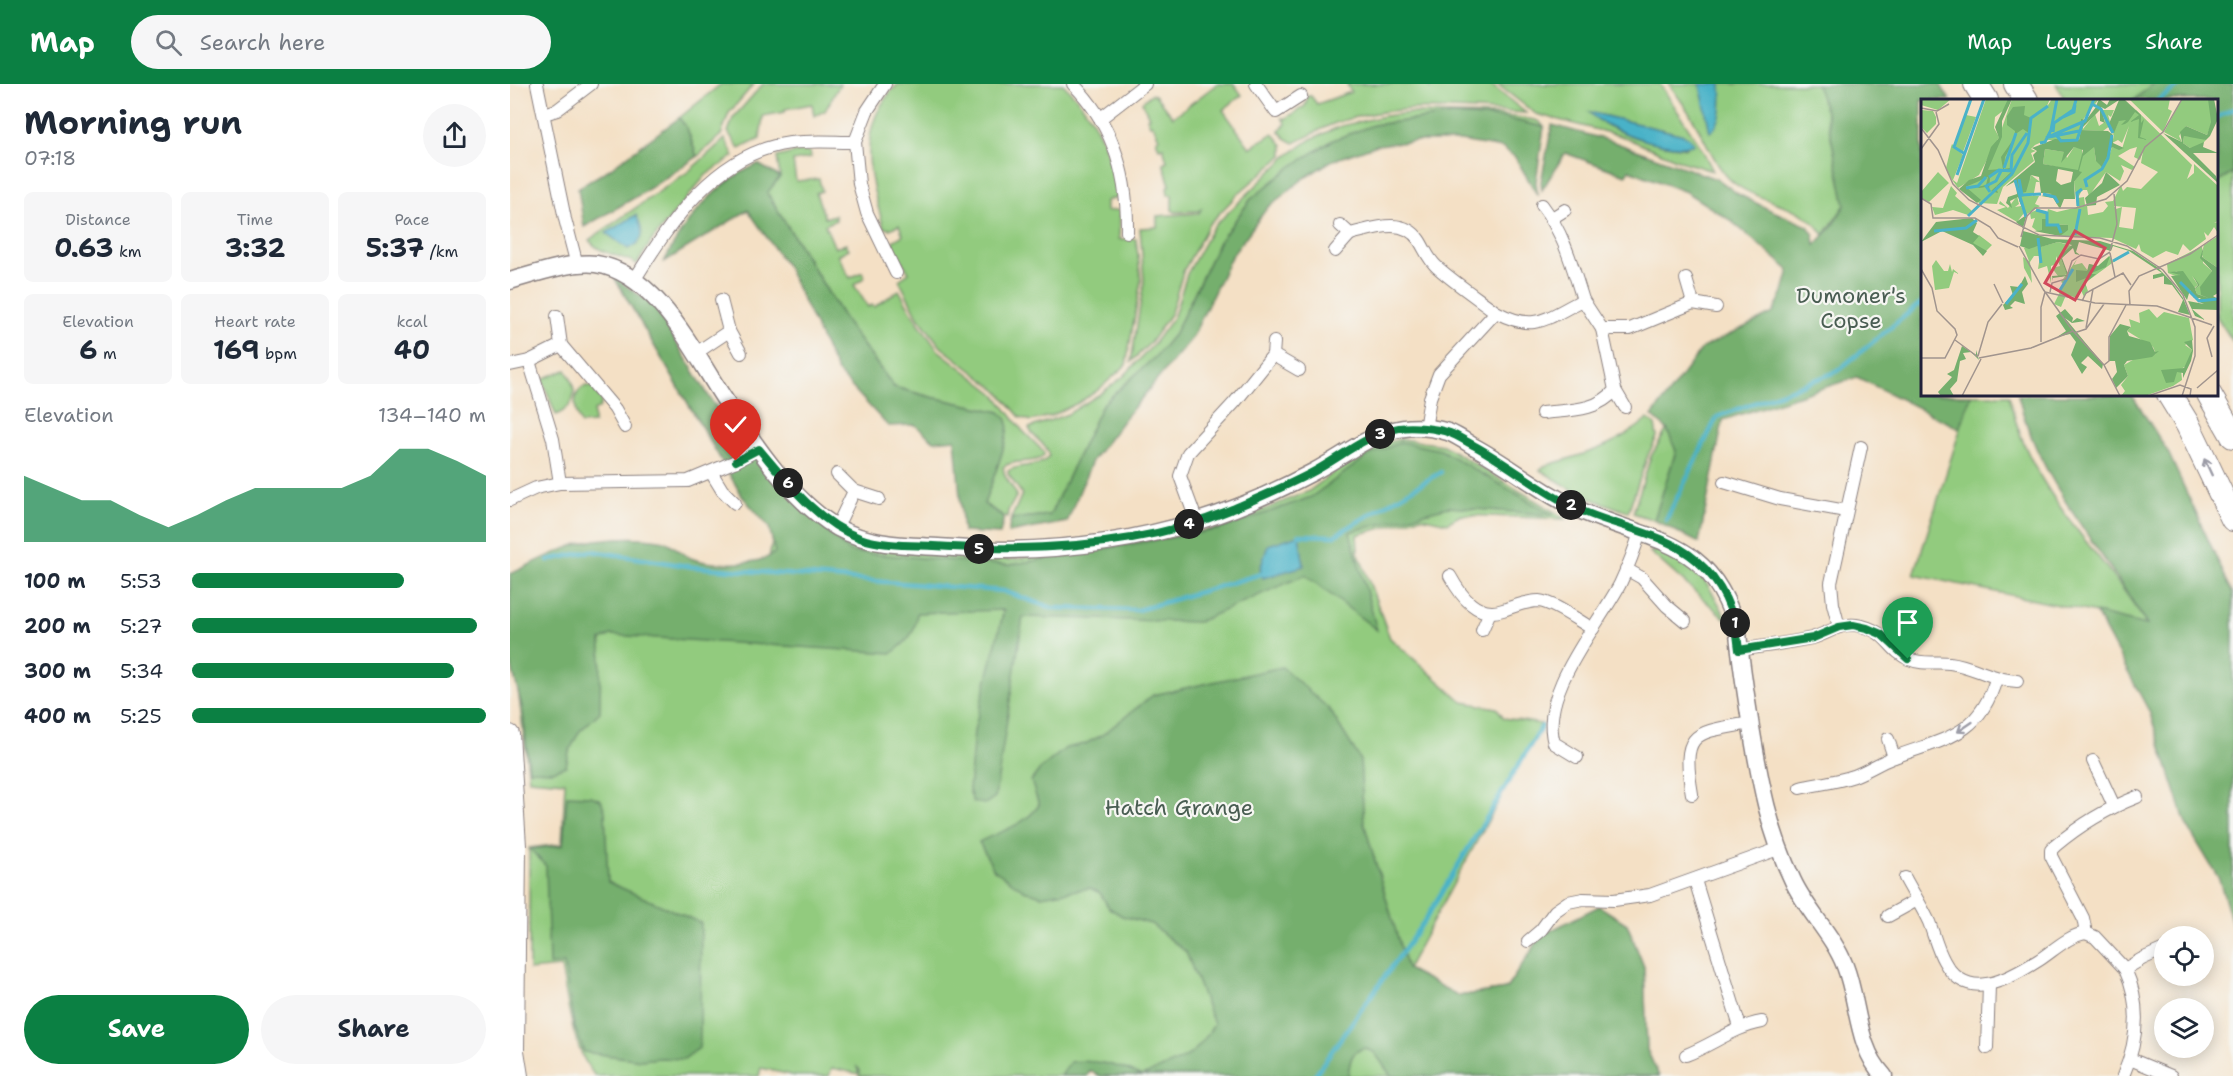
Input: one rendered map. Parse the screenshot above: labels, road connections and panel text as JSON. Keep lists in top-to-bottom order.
{
  "parks": ["Dumoner's Copse", "Hatch Grange"],
  "page": {
    "header": "Map",
    "search": "Search here",
    "nav": ["Map", "Layers", "Share"],
    "heading": ["Morning run", "07:18"],
    "stats": [
      ["Distance", "0.63 km"],
      ["Time", "3:32"],
      ["Pace", "5:37 /km"],
      ["Elevation", "6 m"],
      ["Heart rate", "169 bpm"],
      ["kcal", "40"]
    ],
    "chart": ["Elevation", "134–140 m"],
    "pins": [
      "3",
      "6",
      "2",
      "4",
      "5",
      "1"
    ],
    "list": [
      {
        "name": "100 m",
        "note": "5:53"
      },
      {
        "name": "200 m",
        "note": "5:27"
      },
      {
        "name": "300 m",
        "note": "5:34"
      },
      {
        "name": "400 m",
        "note": "5:25"
      }
    ],
    "buttons": ["Save", "Share"]
  }
}
